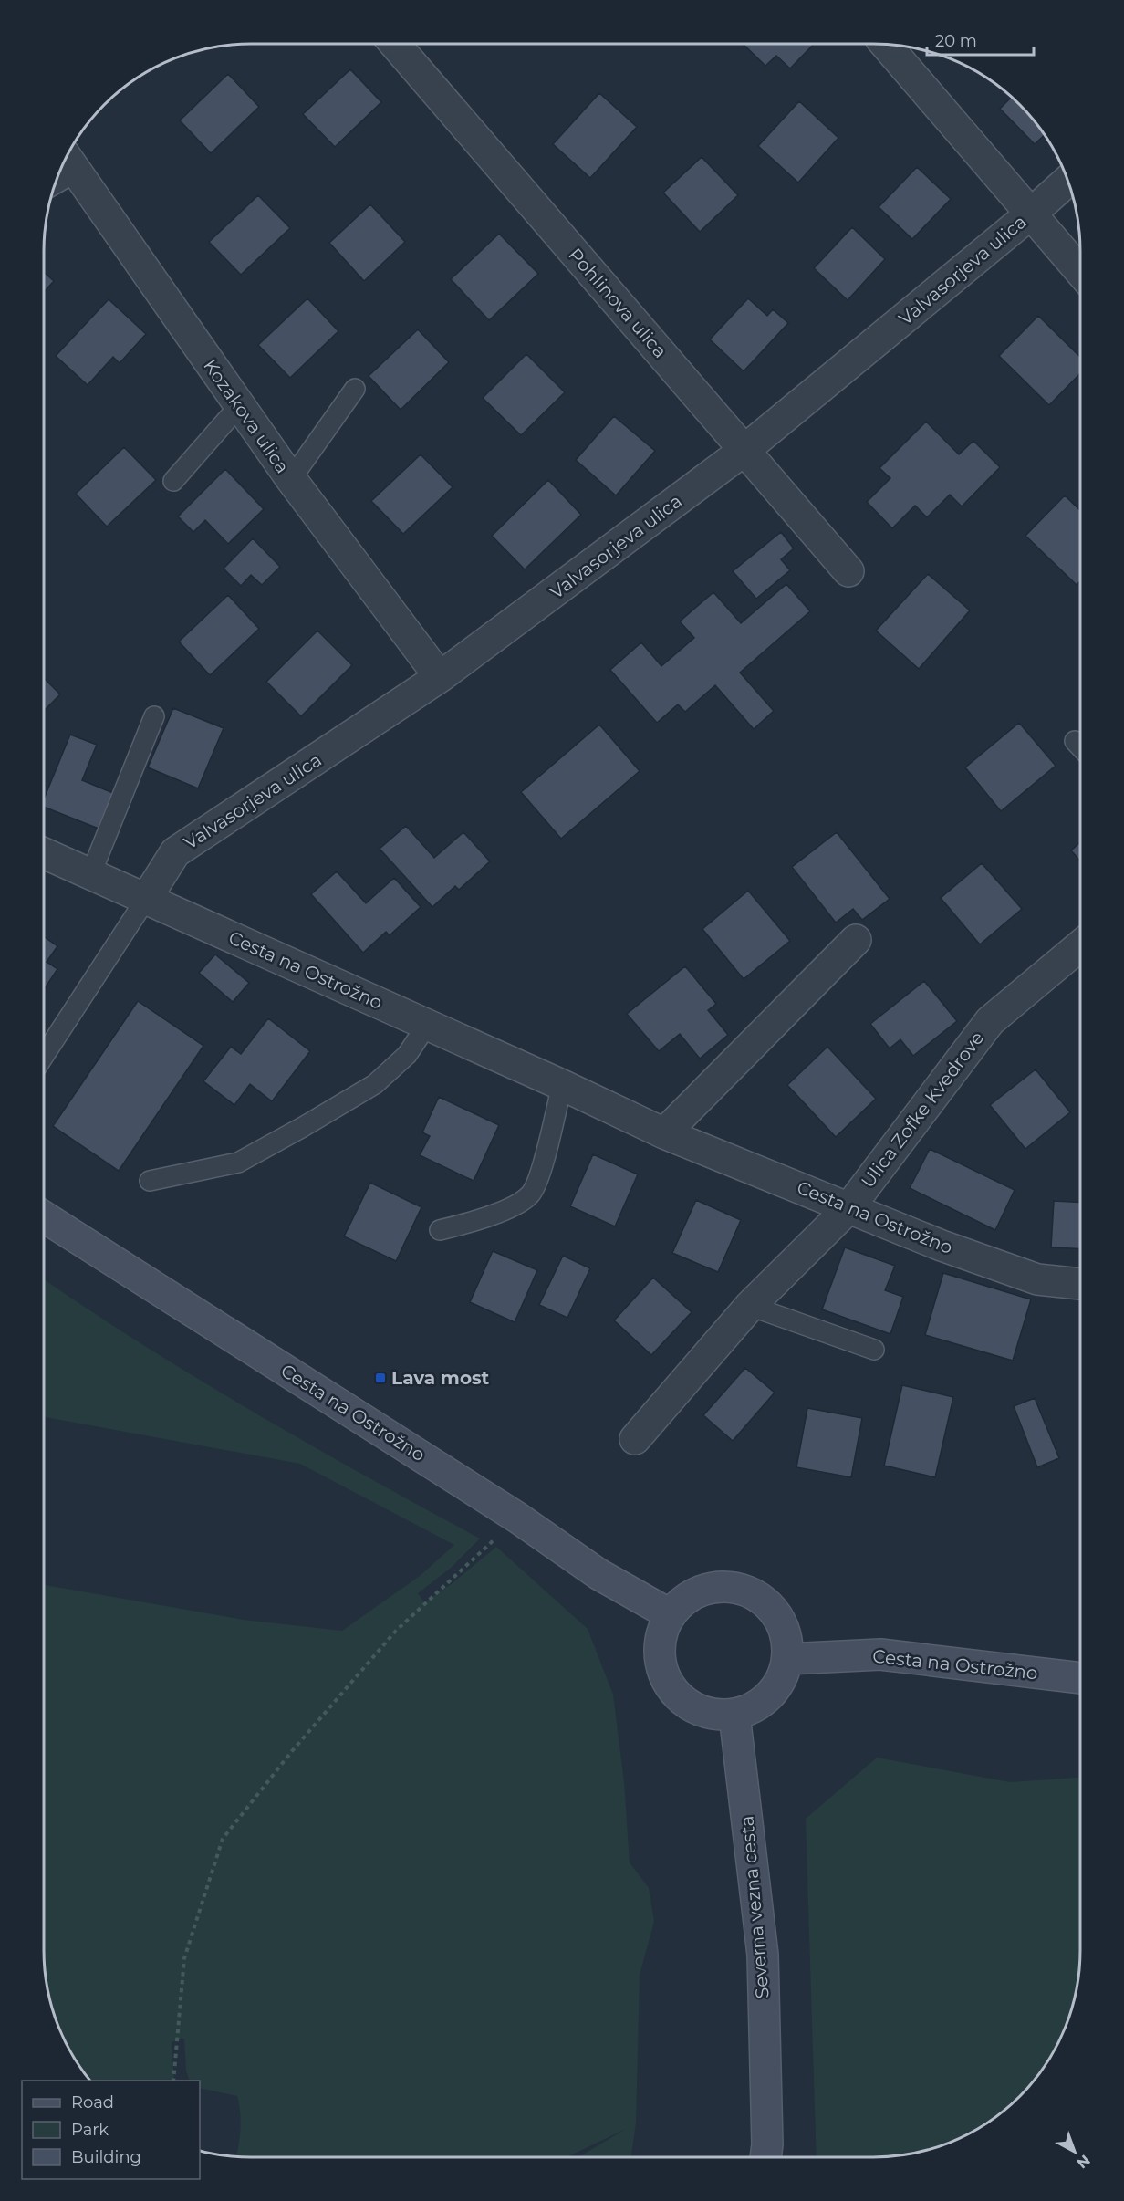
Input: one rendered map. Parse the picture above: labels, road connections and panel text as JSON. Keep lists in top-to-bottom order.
{
  "streets": {
    "street": [
      "Valvasorjeva ulica",
      "Pohlinova ulica",
      "Kozakova ulica",
      "Cesta na Ostrožno",
      "Ulica Zofke Kvedrove",
      "Severna vezna cesta"
    ]
  },
  "crossings": [
    ["Valvasorjeva ulica", "Pohlinova ulica"],
    ["Valvasorjeva ulica", "Kozakova ulica"],
    ["Valvasorjeva ulica", "Cesta na Ostrožno"],
    ["Cesta na Ostrožno", "Ulica Zofke Kvedrove"],
    ["Cesta na Ostrožno", "Severna vezna cesta"]
  ],
  "places": {
    "transit": ["Lava most"]
  },
  "legend": ["Road", "Park", "Building"],
  "scale_bar": "20 m",
  "north": "bottom right"
}
